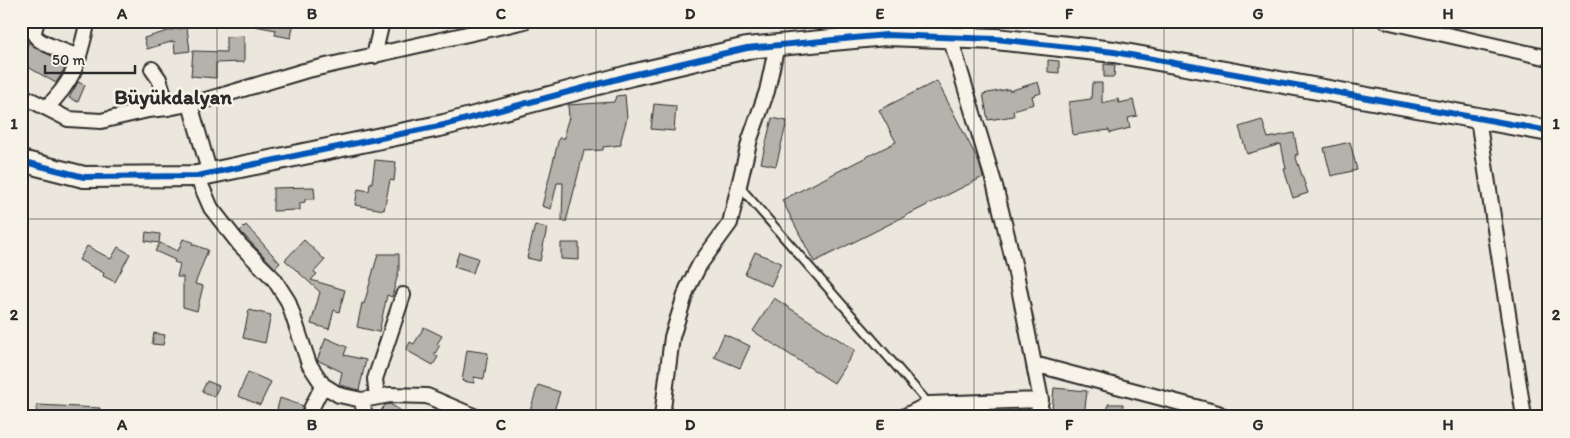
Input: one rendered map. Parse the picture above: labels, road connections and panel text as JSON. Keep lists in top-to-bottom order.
{
  "districts": ["Büyükdalyan"],
  "scale_bar": "50 m",
  "grid": {
    "columns": [
      "A",
      "B",
      "C",
      "D",
      "E",
      "F",
      "G",
      "H"
    ],
    "rows": ["1", "2"]
  }
}
